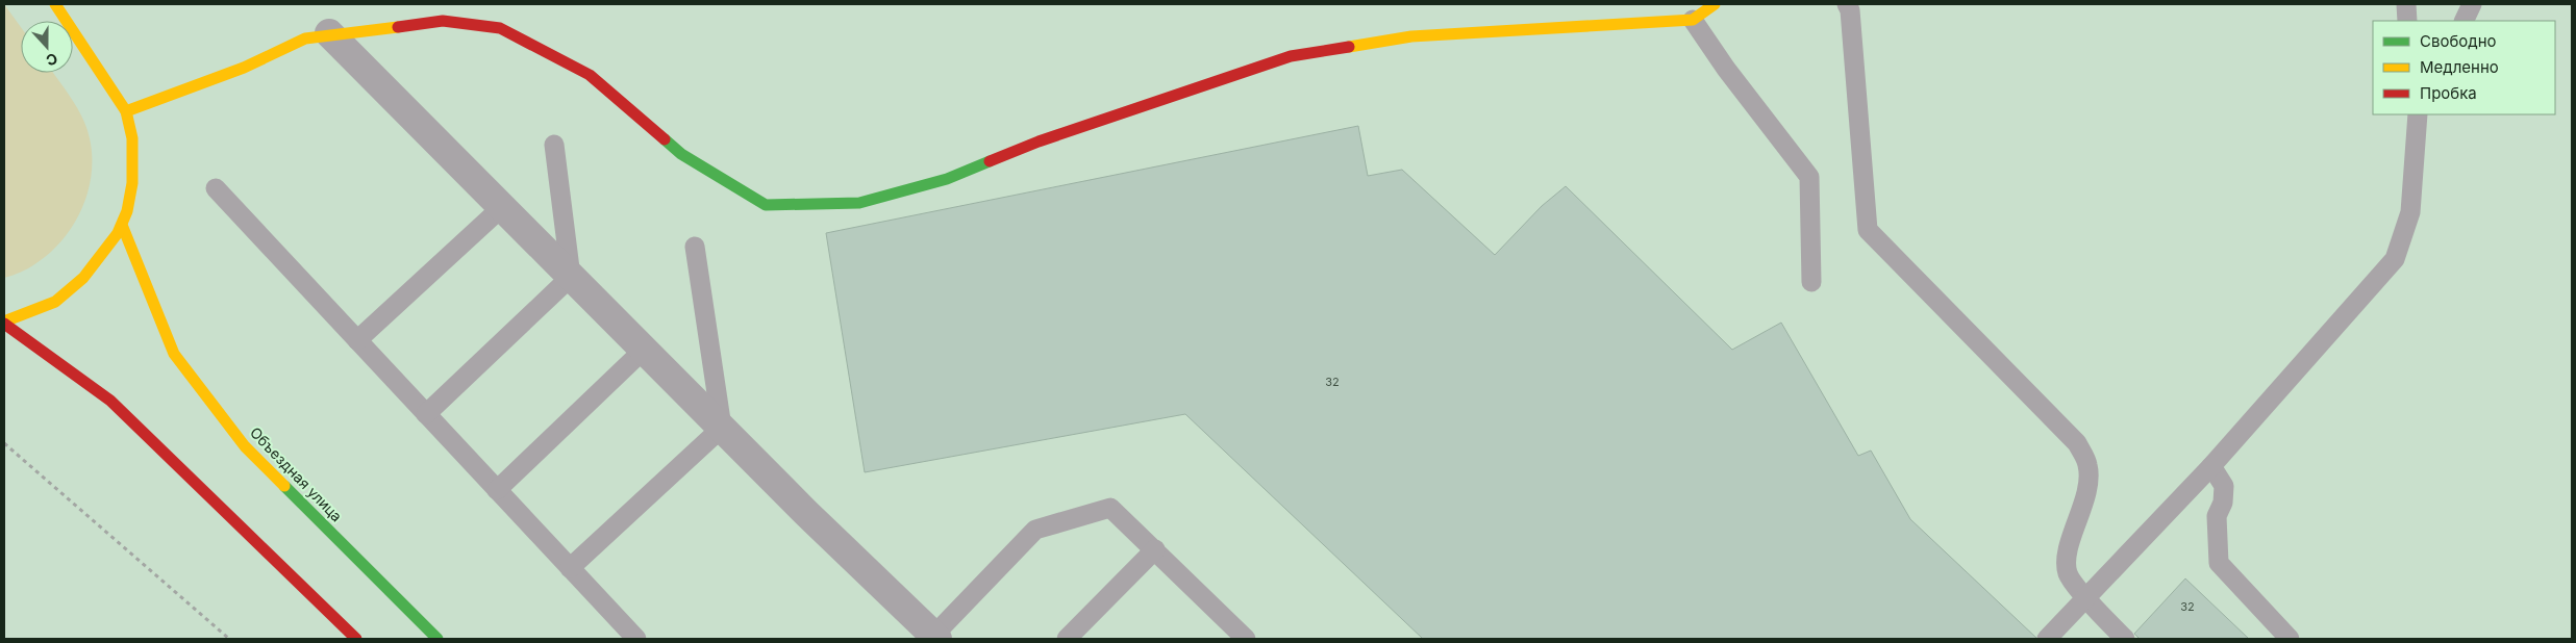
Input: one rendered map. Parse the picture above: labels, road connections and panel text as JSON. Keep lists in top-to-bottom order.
{
  "streets": {
    "street": ["Объездная улица"]
  },
  "house_numbers": ["32", "32"],
  "legend": ["Свободно", "Медленно", "Пробка"],
  "north": "bottom"
}
